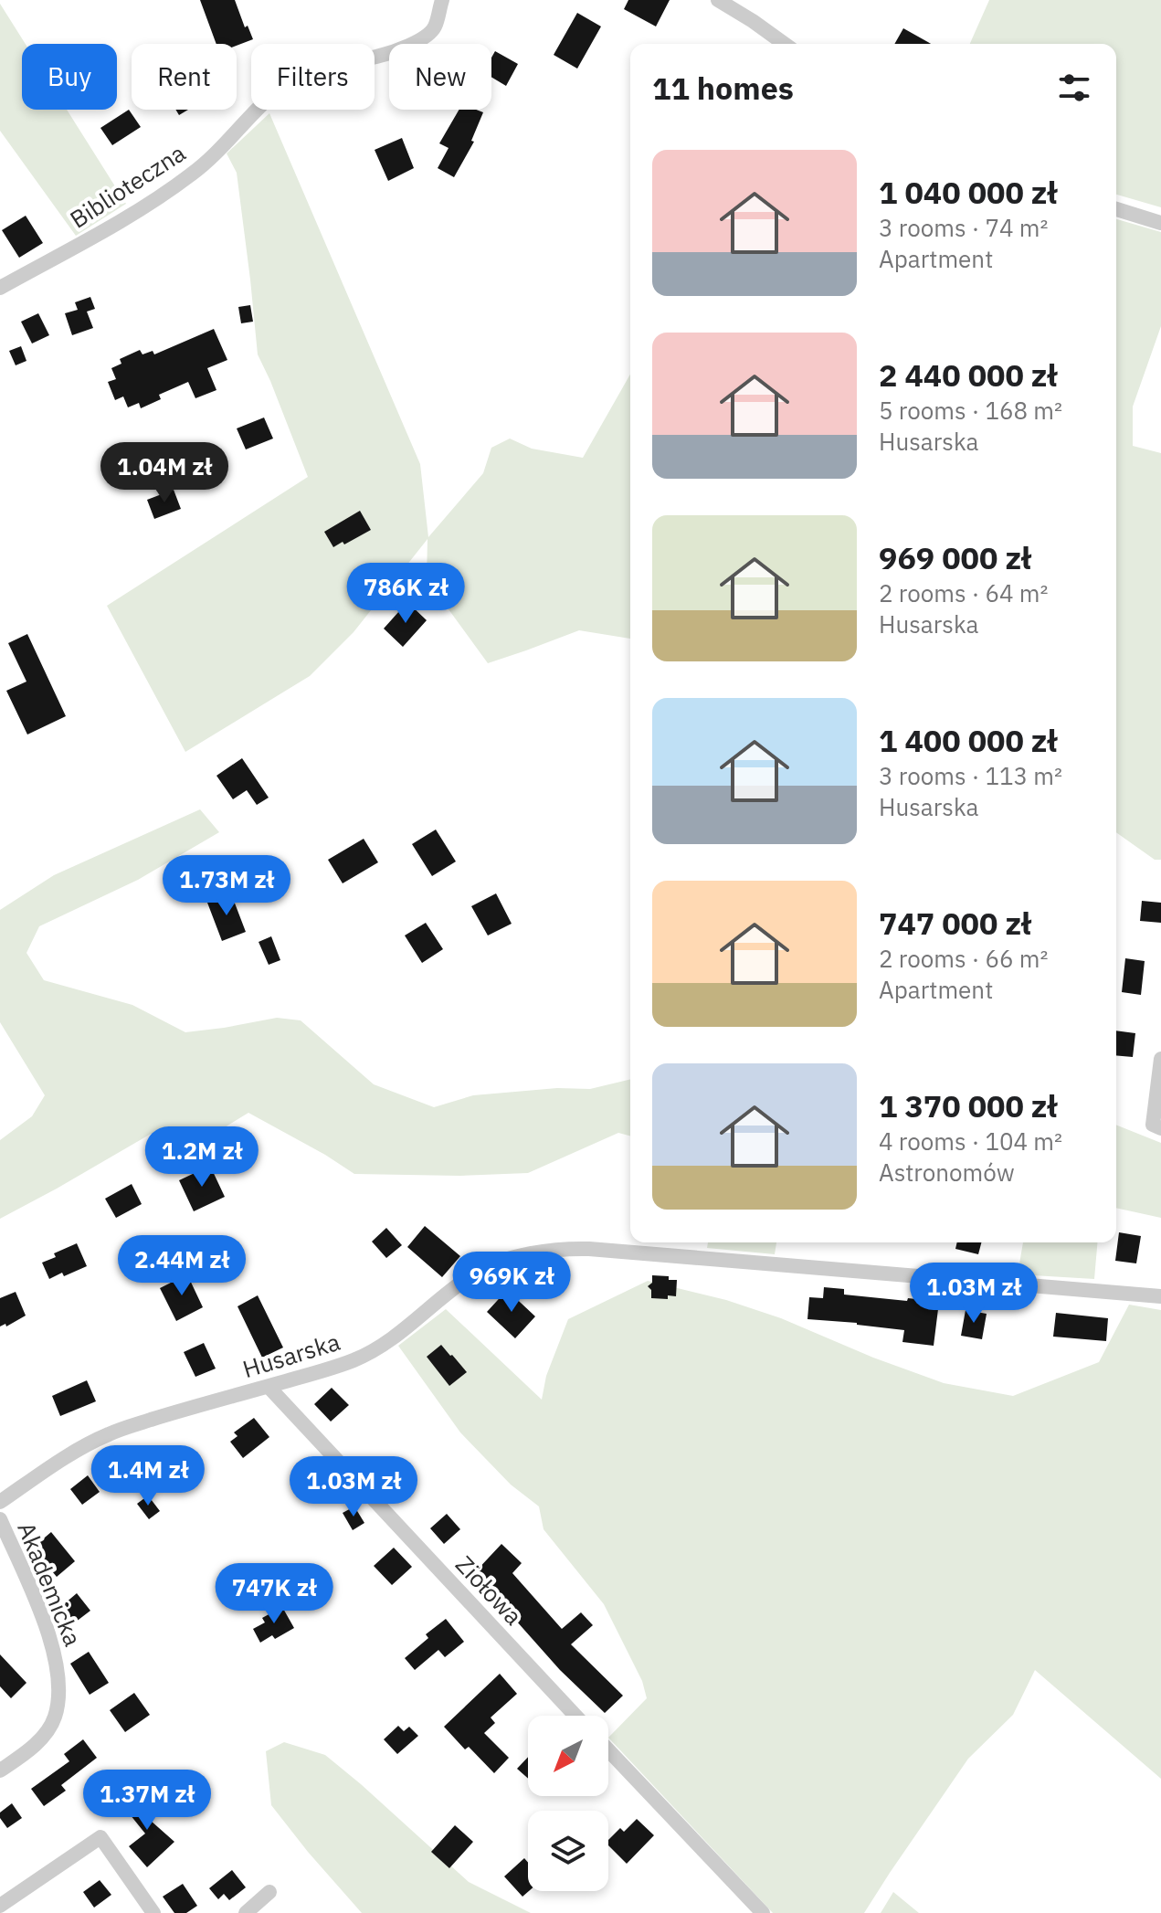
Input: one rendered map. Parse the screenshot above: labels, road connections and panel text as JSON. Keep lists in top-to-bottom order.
{
  "streets": {
    "street": [
      "Biblioteczna",
      "Husarska",
      "Akademicka",
      "Ziołowa"
    ]
  },
  "crossings": [
    ["Husarska", "Ziołowa"]
  ],
  "north": "bottom left",
  "page": {
    "chip": [
      "Buy",
      "Rent",
      "Filters",
      "New"
    ],
    "heading": "11 homes",
    "list": [
      {
        "name": "1 040 000 zł",
        "note": "3 rooms · 74 m² · Apartment"
      },
      {
        "name": "2 440 000 zł",
        "note": "5 rooms · 168 m² · Husarska"
      },
      {
        "name": "969 000 zł",
        "note": "2 rooms · 64 m² · Husarska"
      },
      {
        "name": "1 400 000 zł",
        "note": "3 rooms · 113 m² · Husarska"
      },
      {
        "name": "747 000 zł",
        "note": "2 rooms · 66 m² · Apartment"
      },
      {
        "name": "1 370 000 zł",
        "note": "4 rooms · 104 m² · Astronomów"
      }
    ],
    "price": [
      "1.04M zł",
      "786K zł",
      "1.73M zł",
      "1.2M zł",
      "2.44M zł",
      "969K zł",
      "1.03M zł",
      "1.4M zł",
      "1.03M zł",
      "747K zł",
      "1.37M zł"
    ]
  }
}
